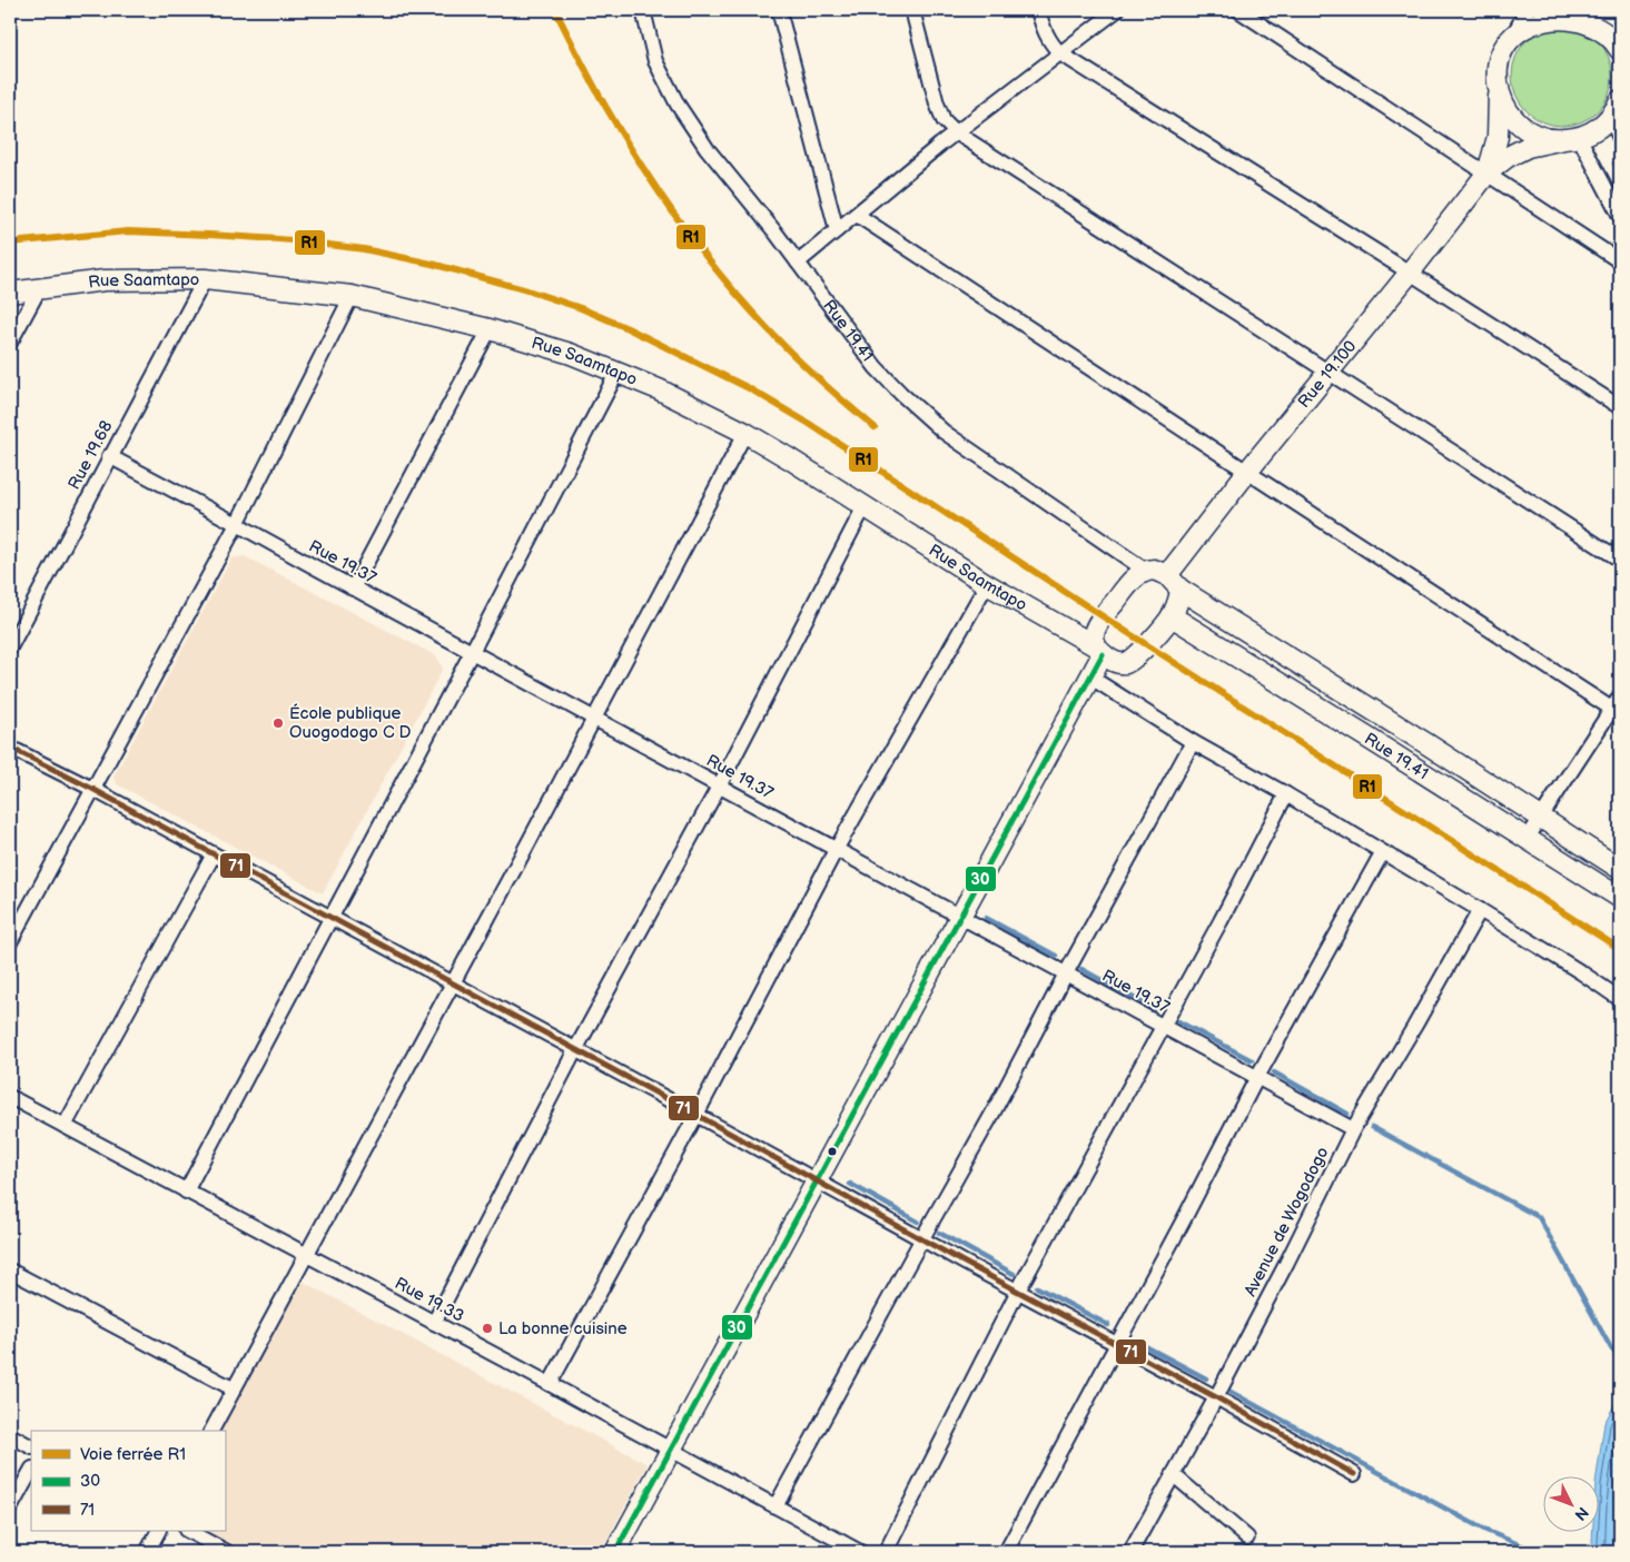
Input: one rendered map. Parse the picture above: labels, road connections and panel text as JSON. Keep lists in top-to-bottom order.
{
  "streets": {
    "main road": ["Rue Saamtapo", "Rue 19.41", "Rue 19.100"],
    "street": [
      "Rue 19.68",
      "Rue 19.37",
      "Avenue de Wogodogo",
      "Rue 19.33"
    ]
  },
  "crossings": [
    ["Rue Saamtapo", "Rue 19.41"],
    ["Rue Saamtapo", "Rue 19.100"],
    ["Rue Saamtapo", "Rue 19.68"],
    ["Rue 19.41", "Rue 19.100"],
    ["Rue 19.68", "Rue 19.37"],
    ["Rue 19.37", "Avenue de Wogodogo"]
  ],
  "places": ["École publique Ouogodogo C D", "La bonne cuisine"],
  "lines": ["rail line R1", "transit line 30", "transit line 71"],
  "legend": ["Voie ferrée R1", "30", "71"],
  "north": "bottom right"
}
